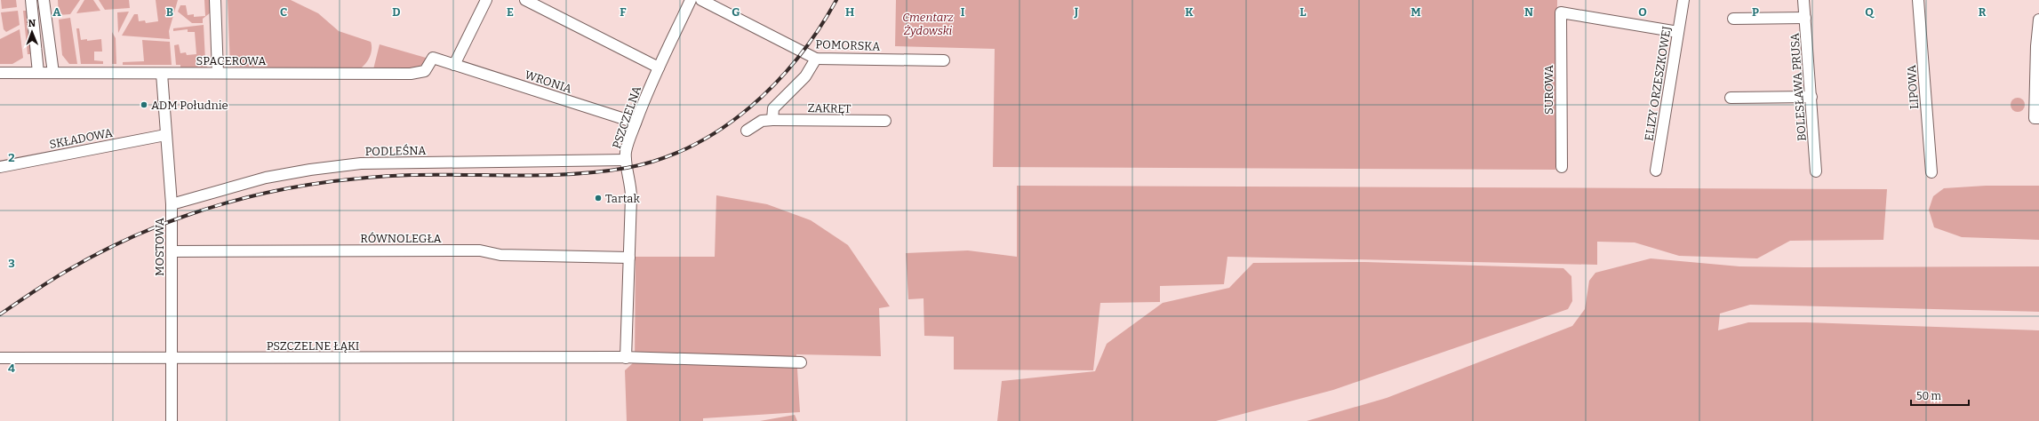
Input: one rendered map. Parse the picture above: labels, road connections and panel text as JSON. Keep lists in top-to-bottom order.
{
  "streets": {
    "street": [
      "POMORSKA",
      "SPACEROWA",
      "WRONIA",
      "ELIZY ORZESZKOWEJ",
      "BOLESŁAWA PRUSA",
      "LIPOWA",
      "SUROWA",
      "ZAKRĘT",
      "PSZCZELNA",
      "SKŁADOWA",
      "PODLEŚNA",
      "RÓWNOLEGŁA",
      "MOSTOWA",
      "PSZCZELNE ŁĄKI"
    ]
  },
  "crossings": [
    ["SPACEROWA", "WRONIA"],
    ["SPACEROWA", "MOSTOWA"],
    ["WRONIA", "PSZCZELNA"],
    ["ELIZY ORZESZKOWEJ", "SUROWA"],
    ["PSZCZELNA", "PODLEŚNA"],
    ["PSZCZELNA", "RÓWNOLEGŁA"],
    ["PSZCZELNA", "PSZCZELNE ŁĄKI"],
    ["SKŁADOWA", "MOSTOWA"],
    ["PODLEŚNA", "MOSTOWA"],
    ["RÓWNOLEGŁA", "MOSTOWA"],
    ["MOSTOWA", "PSZCZELNE ŁĄKI"]
  ],
  "parks": ["Cmentarz Żydowski"],
  "places": ["ADM Południe", "Tartak"],
  "scale_bar": "50 m",
  "north": "top",
  "grid": {
    "columns": [
      "A",
      "B",
      "C",
      "D",
      "E",
      "F",
      "G",
      "H",
      "I",
      "J",
      "K",
      "L",
      "M",
      "N",
      "O",
      "P",
      "Q",
      "R"
    ],
    "rows": ["2", "3", "4"]
  }
}
